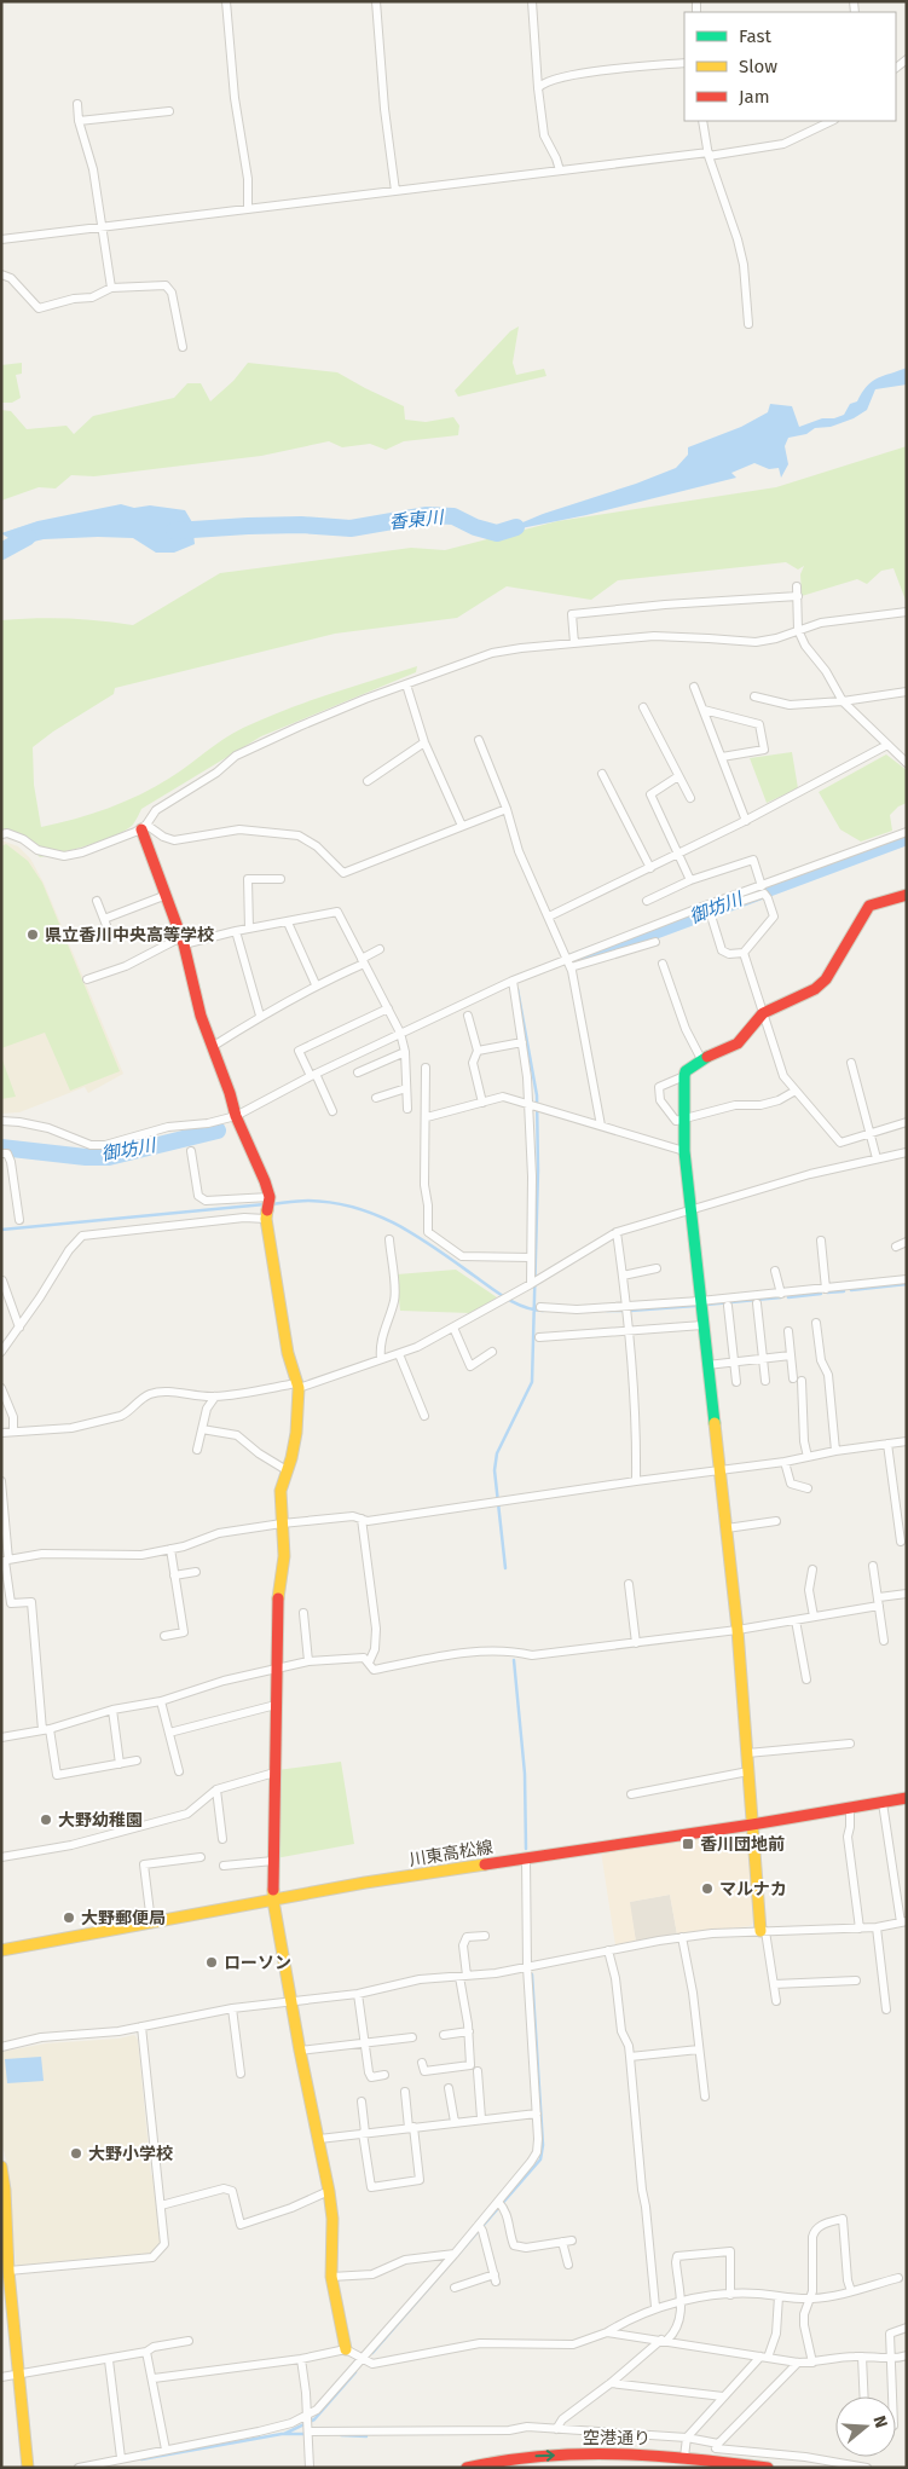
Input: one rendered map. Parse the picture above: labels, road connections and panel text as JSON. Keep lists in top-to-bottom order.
{
  "streets": {
    "main road": ["川東高松線", "空港通り"]
  },
  "one_way": ["空港通り"],
  "water": ["香東川", "御坊川"],
  "places": {
    "other": [
      "県立香川中央高等学校",
      "大野幼稚園",
      "マルナカ",
      "大野郵便局",
      "ローソン",
      "大野小学校"
    ],
    "transit": ["香川団地前"]
  },
  "legend": ["Fast", "Slow", "Jam"],
  "north": "right"
}
